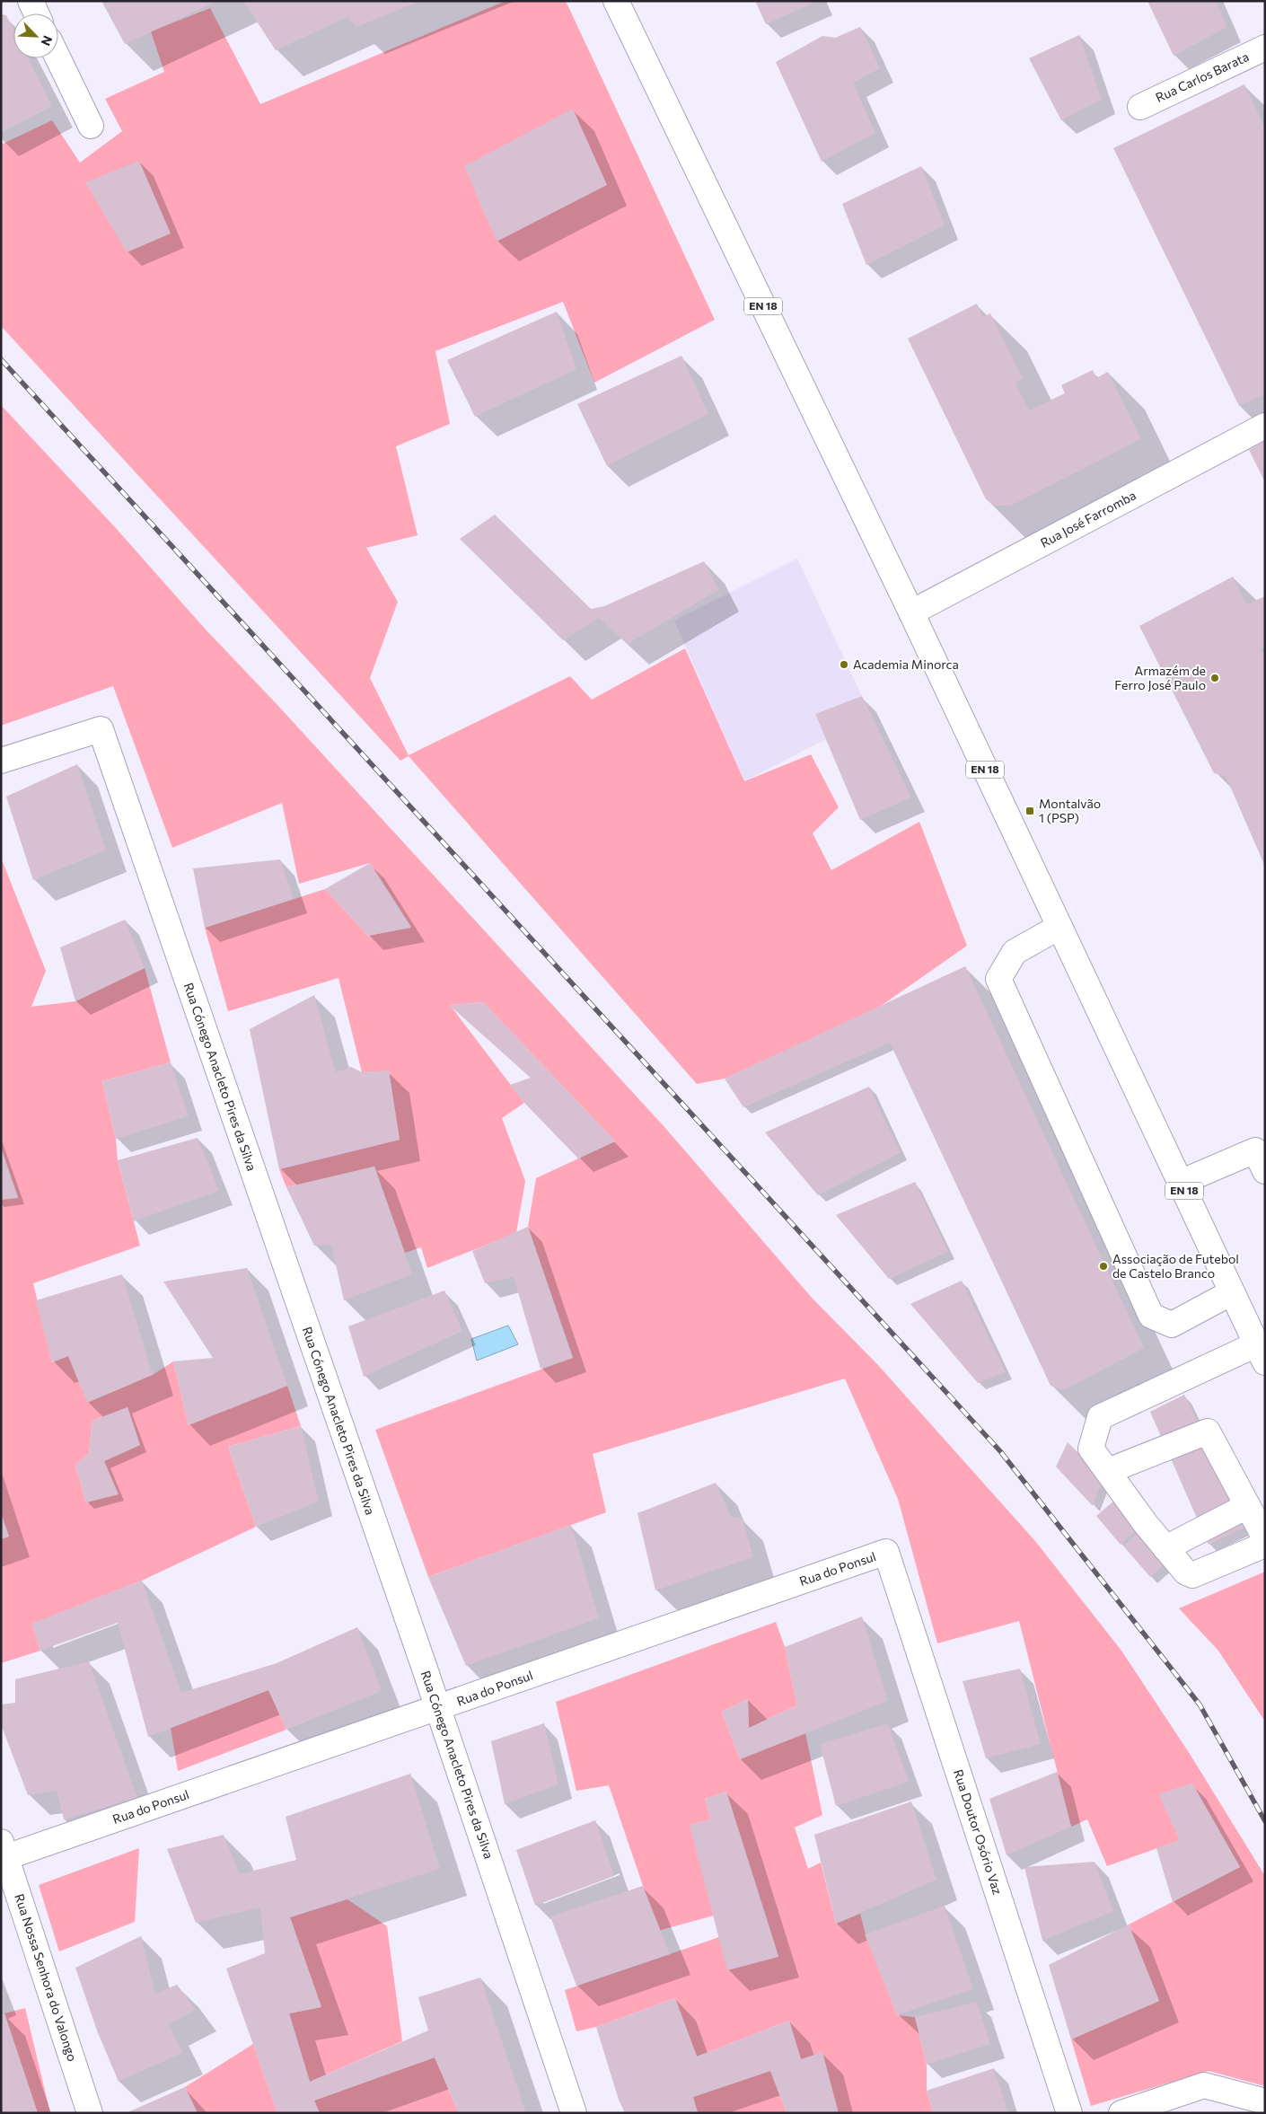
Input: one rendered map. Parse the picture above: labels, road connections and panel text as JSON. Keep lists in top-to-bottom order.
{
  "streets": {
    "street": [
      "Rua Carlos Barata",
      "EN 18",
      "Rua José Farromba",
      "Rua Cónego Anacleto Pires da Silva",
      "Rua do Ponsul",
      "Rua Doutor Osório Vaz",
      "Rua Nossa Senhora do Valongo"
    ]
  },
  "crossings": [
    ["EN 18", "Rua José Farromba"],
    ["Rua Cónego Anacleto Pires da Silva", "Rua do Ponsul"],
    ["Rua do Ponsul", "Rua Doutor Osório Vaz"],
    ["Rua do Ponsul", "Rua Nossa Senhora do Valongo"]
  ],
  "places": {
    "other": ["Academia Minorca", "Armazém de Ferro José Paulo", "Associação de Futebol de Castelo Branco"],
    "transit": ["Montalvão 1 (PSP)"]
  },
  "north": "bottom right"
}
